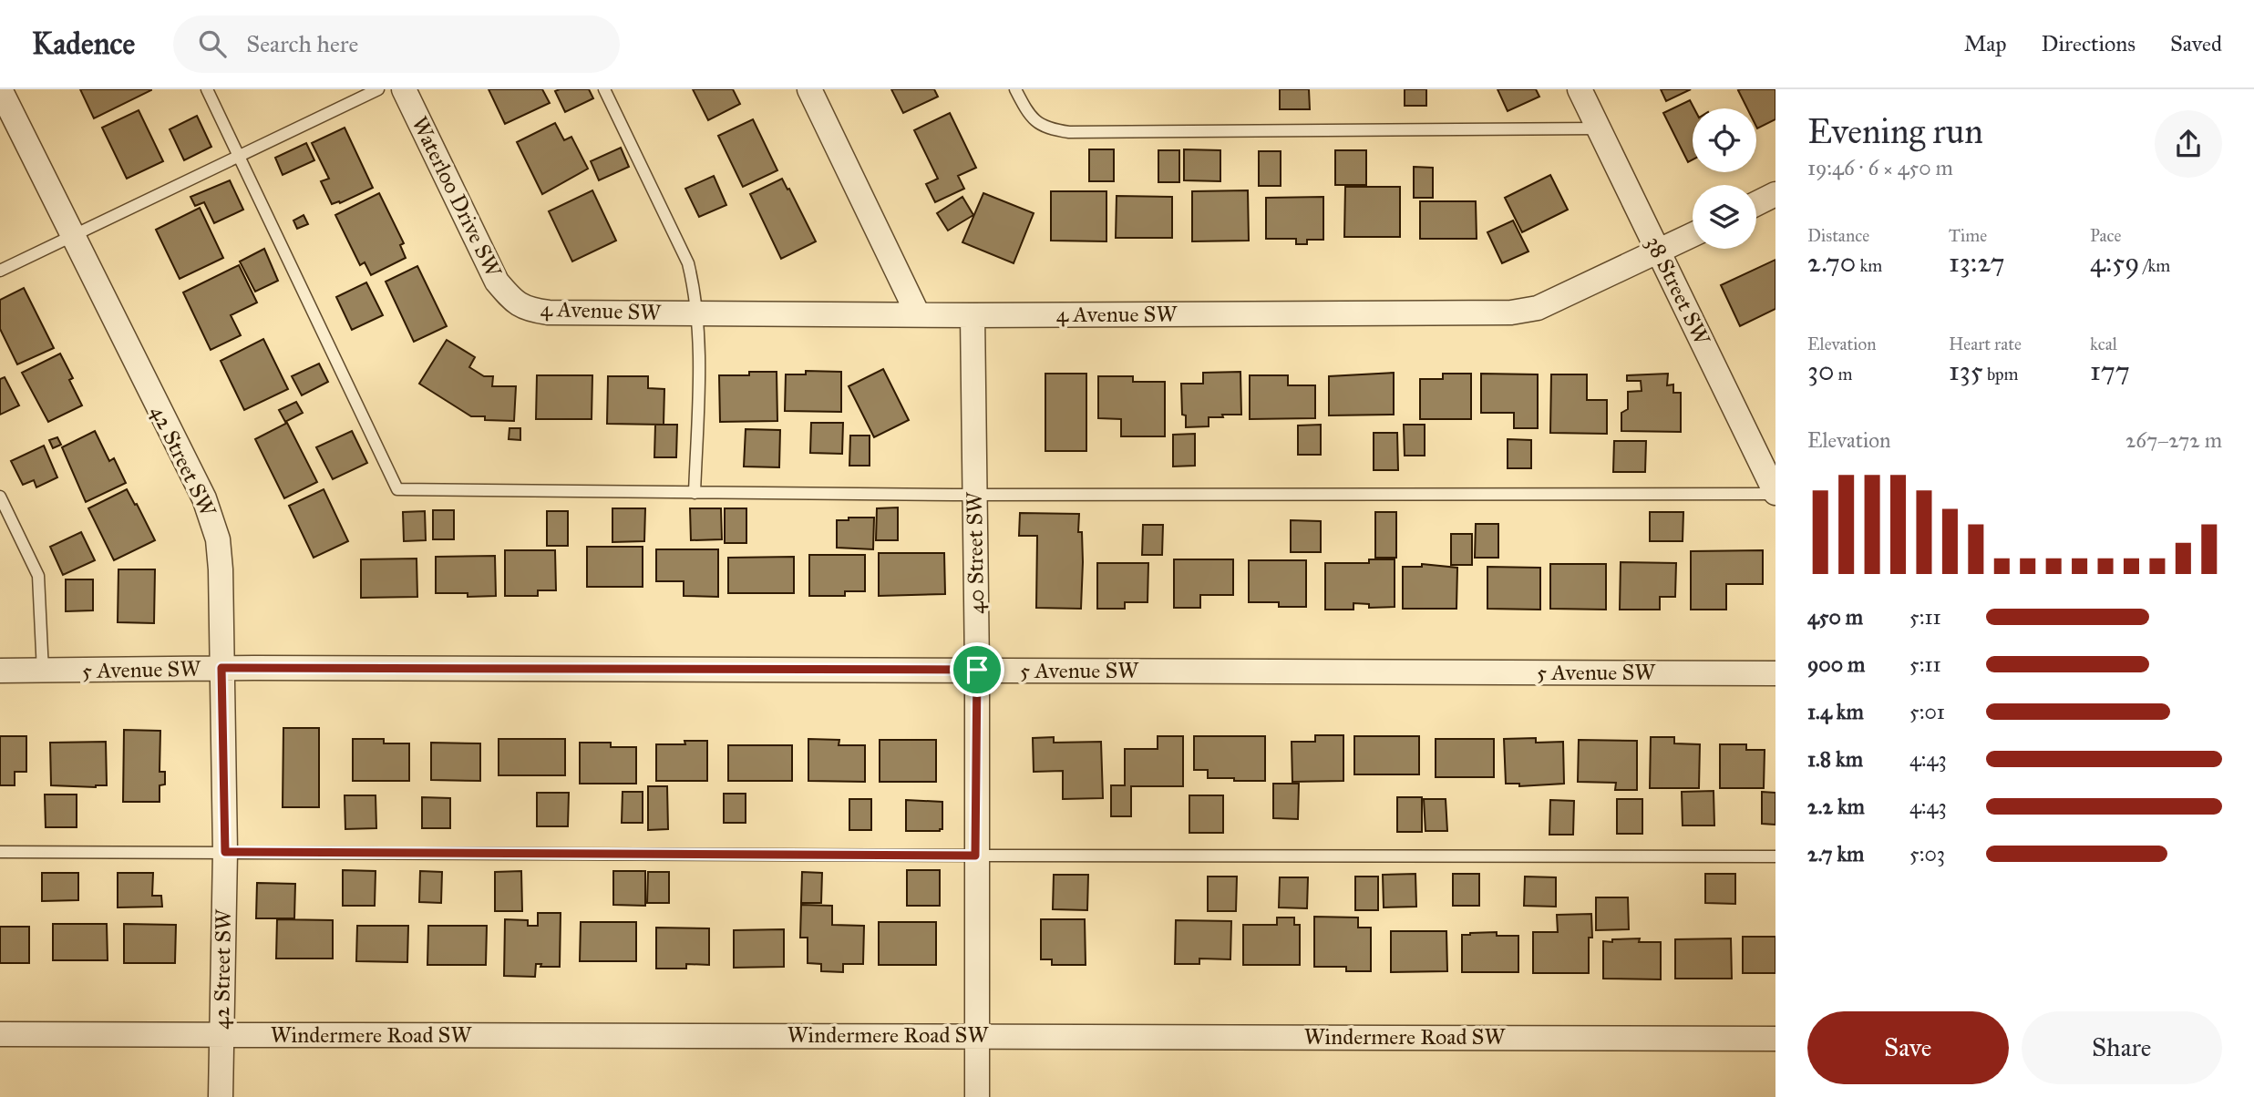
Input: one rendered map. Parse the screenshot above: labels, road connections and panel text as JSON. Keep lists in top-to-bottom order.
{
  "streets": {
    "street": [
      "Waterloo Drive SW",
      "38 Street SW",
      "4 Avenue SW",
      "42 Street SW",
      "40 Street SW",
      "5 Avenue SW",
      "Windermere Road SW"
    ]
  },
  "crossings": [
    ["Waterloo Drive SW", "4 Avenue SW"],
    ["38 Street SW", "4 Avenue SW"],
    ["4 Avenue SW", "40 Street SW"],
    ["42 Street SW", "5 Avenue SW"],
    ["42 Street SW", "Windermere Road SW"],
    ["40 Street SW", "5 Avenue SW"],
    ["40 Street SW", "Windermere Road SW"]
  ],
  "page": {
    "header": "Kadence",
    "search": "Search here",
    "nav": ["Map", "Directions", "Saved"],
    "heading": ["Evening run", "19:46 · 6 × 450 m"],
    "stats": [
      ["Distance", "2.70 km"],
      ["Time", "13:27"],
      ["Pace", "4:59 /km"],
      ["Elevation", "30 m"],
      ["Heart rate", "135 bpm"],
      ["kcal", "177"]
    ],
    "chart": ["Elevation", "267–272 m"],
    "list": [
      {
        "name": "450 m",
        "note": "5:11"
      },
      {
        "name": "900 m",
        "note": "5:11"
      },
      {
        "name": "1.4 km",
        "note": "5:01"
      },
      {
        "name": "1.8 km",
        "note": "4:43"
      },
      {
        "name": "2.2 km",
        "note": "4:43"
      },
      {
        "name": "2.7 km",
        "note": "5:03"
      }
    ],
    "buttons": ["Save", "Share"]
  }
}
